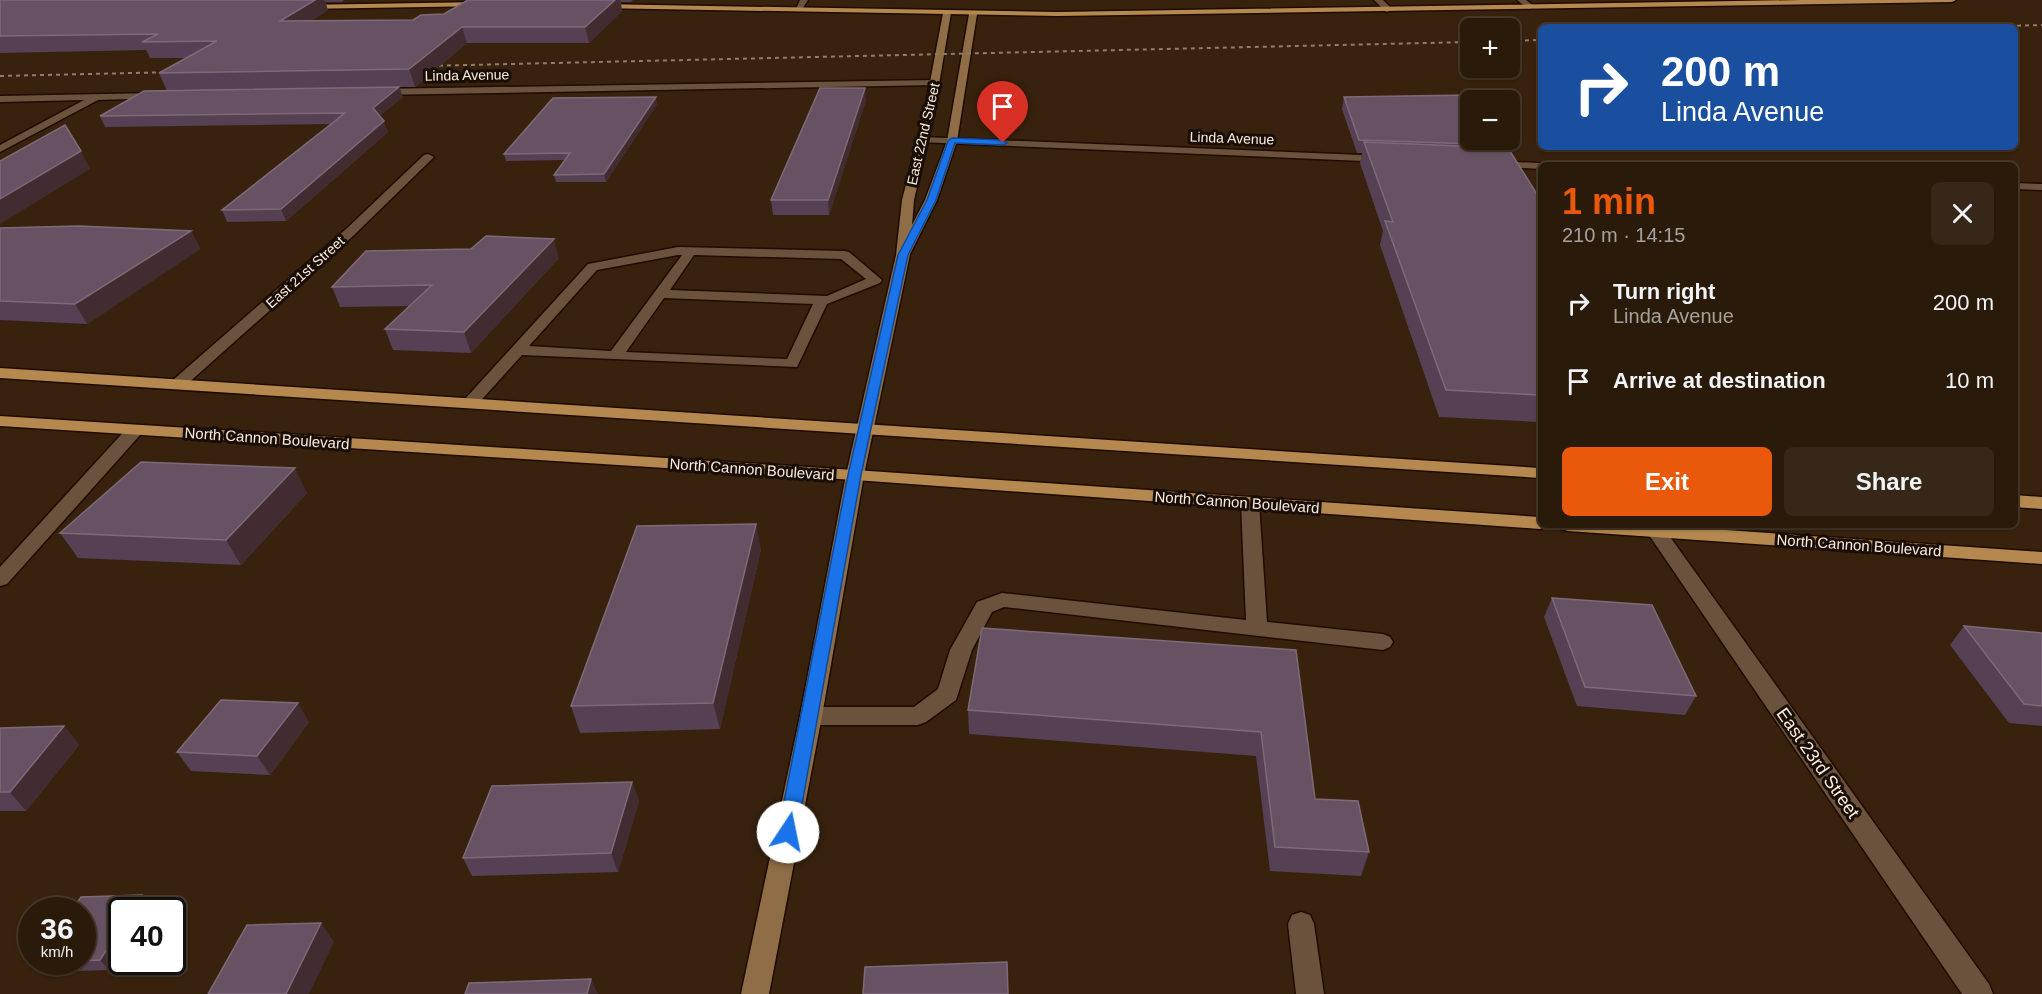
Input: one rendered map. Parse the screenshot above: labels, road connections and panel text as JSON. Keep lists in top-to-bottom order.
{
  "streets": {
    "main road": ["East 22nd Street", "North Cannon Boulevard"],
    "street": ["Linda Avenue", "East 21st Street", "East 23rd Street"]
  },
  "crossings": [
    ["Linda Avenue", "East 22nd Street"],
    ["East 22nd Street", "North Cannon Boulevard"],
    ["North Cannon Boulevard", "East 23rd Street"]
  ],
  "page": {
    "map_buttons": ["+", "−"],
    "turn": ["200 m", "Linda Avenue"],
    "heading": ["1 min", "210 m · 14:15"],
    "list": [
      {
        "name": "Turn right",
        "note": "Linda Avenue",
        "value": "200 m"
      },
      {
        "name": "Arrive at destination",
        "value": "10 m"
      }
    ],
    "buttons": ["Exit", "Share"],
    "speed": "36 km/h",
    "limit": "40"
  }
}
